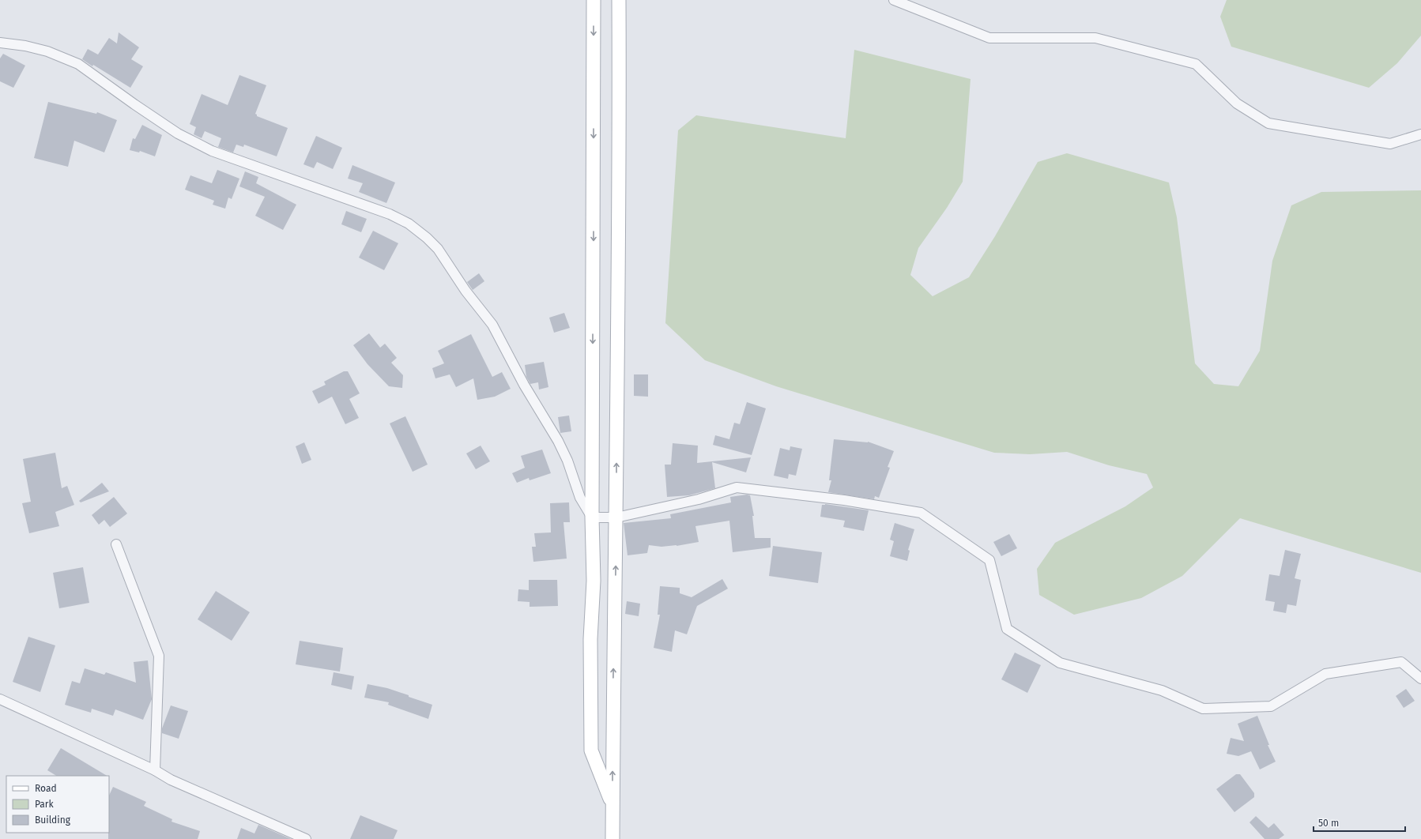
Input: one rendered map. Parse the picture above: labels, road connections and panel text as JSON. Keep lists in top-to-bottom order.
{
  "legend": ["Road", "Park", "Building"],
  "scale_bar": "50 m"
}
